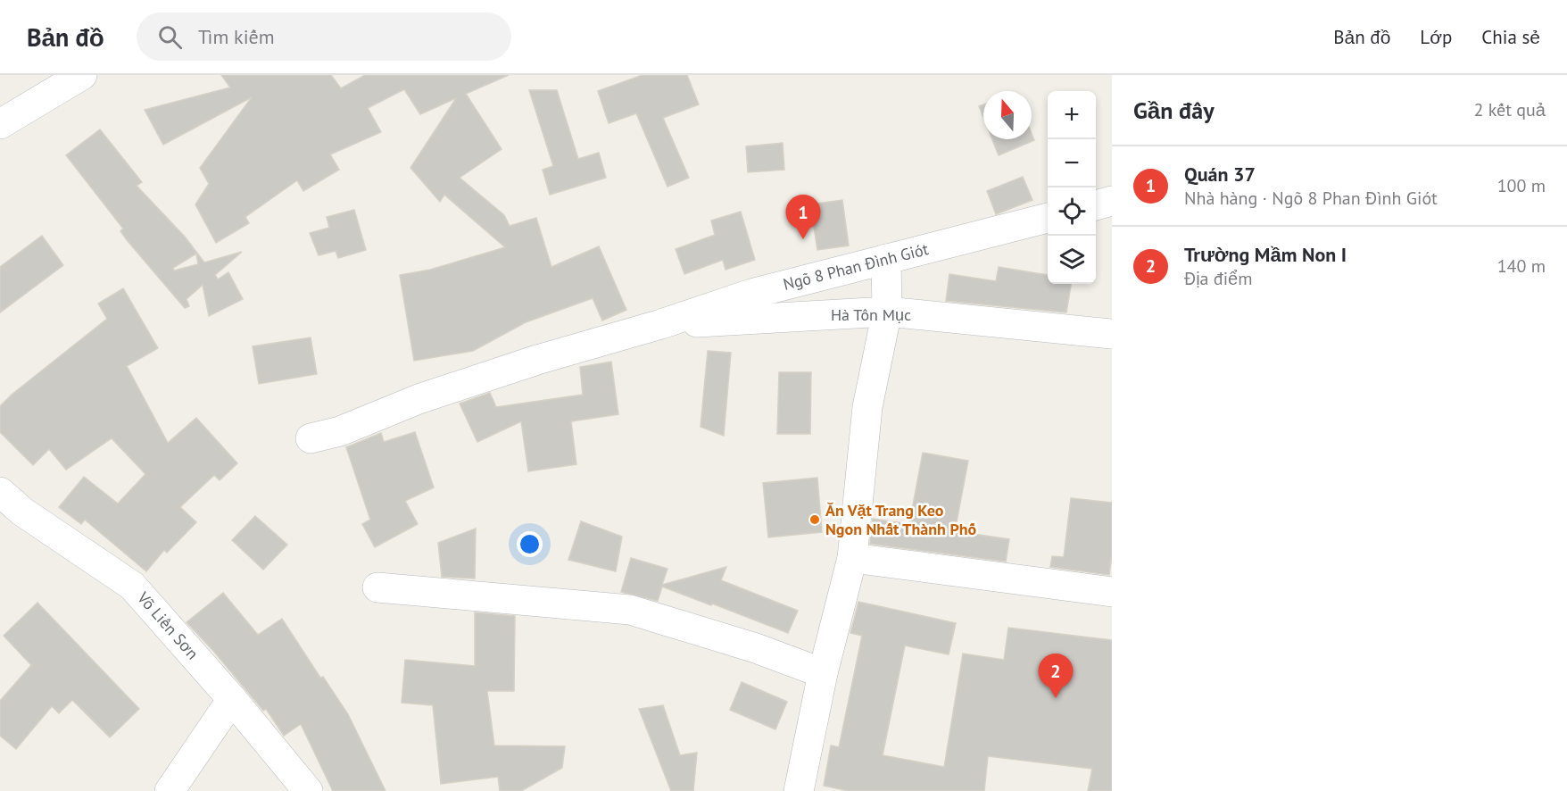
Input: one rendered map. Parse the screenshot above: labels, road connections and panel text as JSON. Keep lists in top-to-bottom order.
{
  "streets": {
    "street": ["Ngõ 8 Phan Đình Giót", "Hà Tôn Mục", "Võ Liên Sơn"]
  },
  "crossings": [
    ["Ngõ 8 Phan Đình Giót", "Hà Tôn Mục"]
  ],
  "places": ["Ăn Vặt Trang Keo Ngon Nhất Thành Phố"],
  "north": "top",
  "page": {
    "header": "Bản đồ",
    "search": "Tìm kiếm",
    "nav": ["Bản đồ", "Lớp", "Chia sẻ"],
    "heading": ["Gần đây", "2 kết quả"],
    "map_buttons": ["+", "−"],
    "list": [
      {
        "mark": "1",
        "name": "Quán 37",
        "note": "Nhà hàng · Ngõ 8 Phan Đình Giót",
        "value": "100 m"
      },
      {
        "mark": "2",
        "name": "Trường Mầm Non I",
        "note": "Địa điểm",
        "value": "140 m"
      }
    ],
    "pins": ["1", "2"]
  }
}
